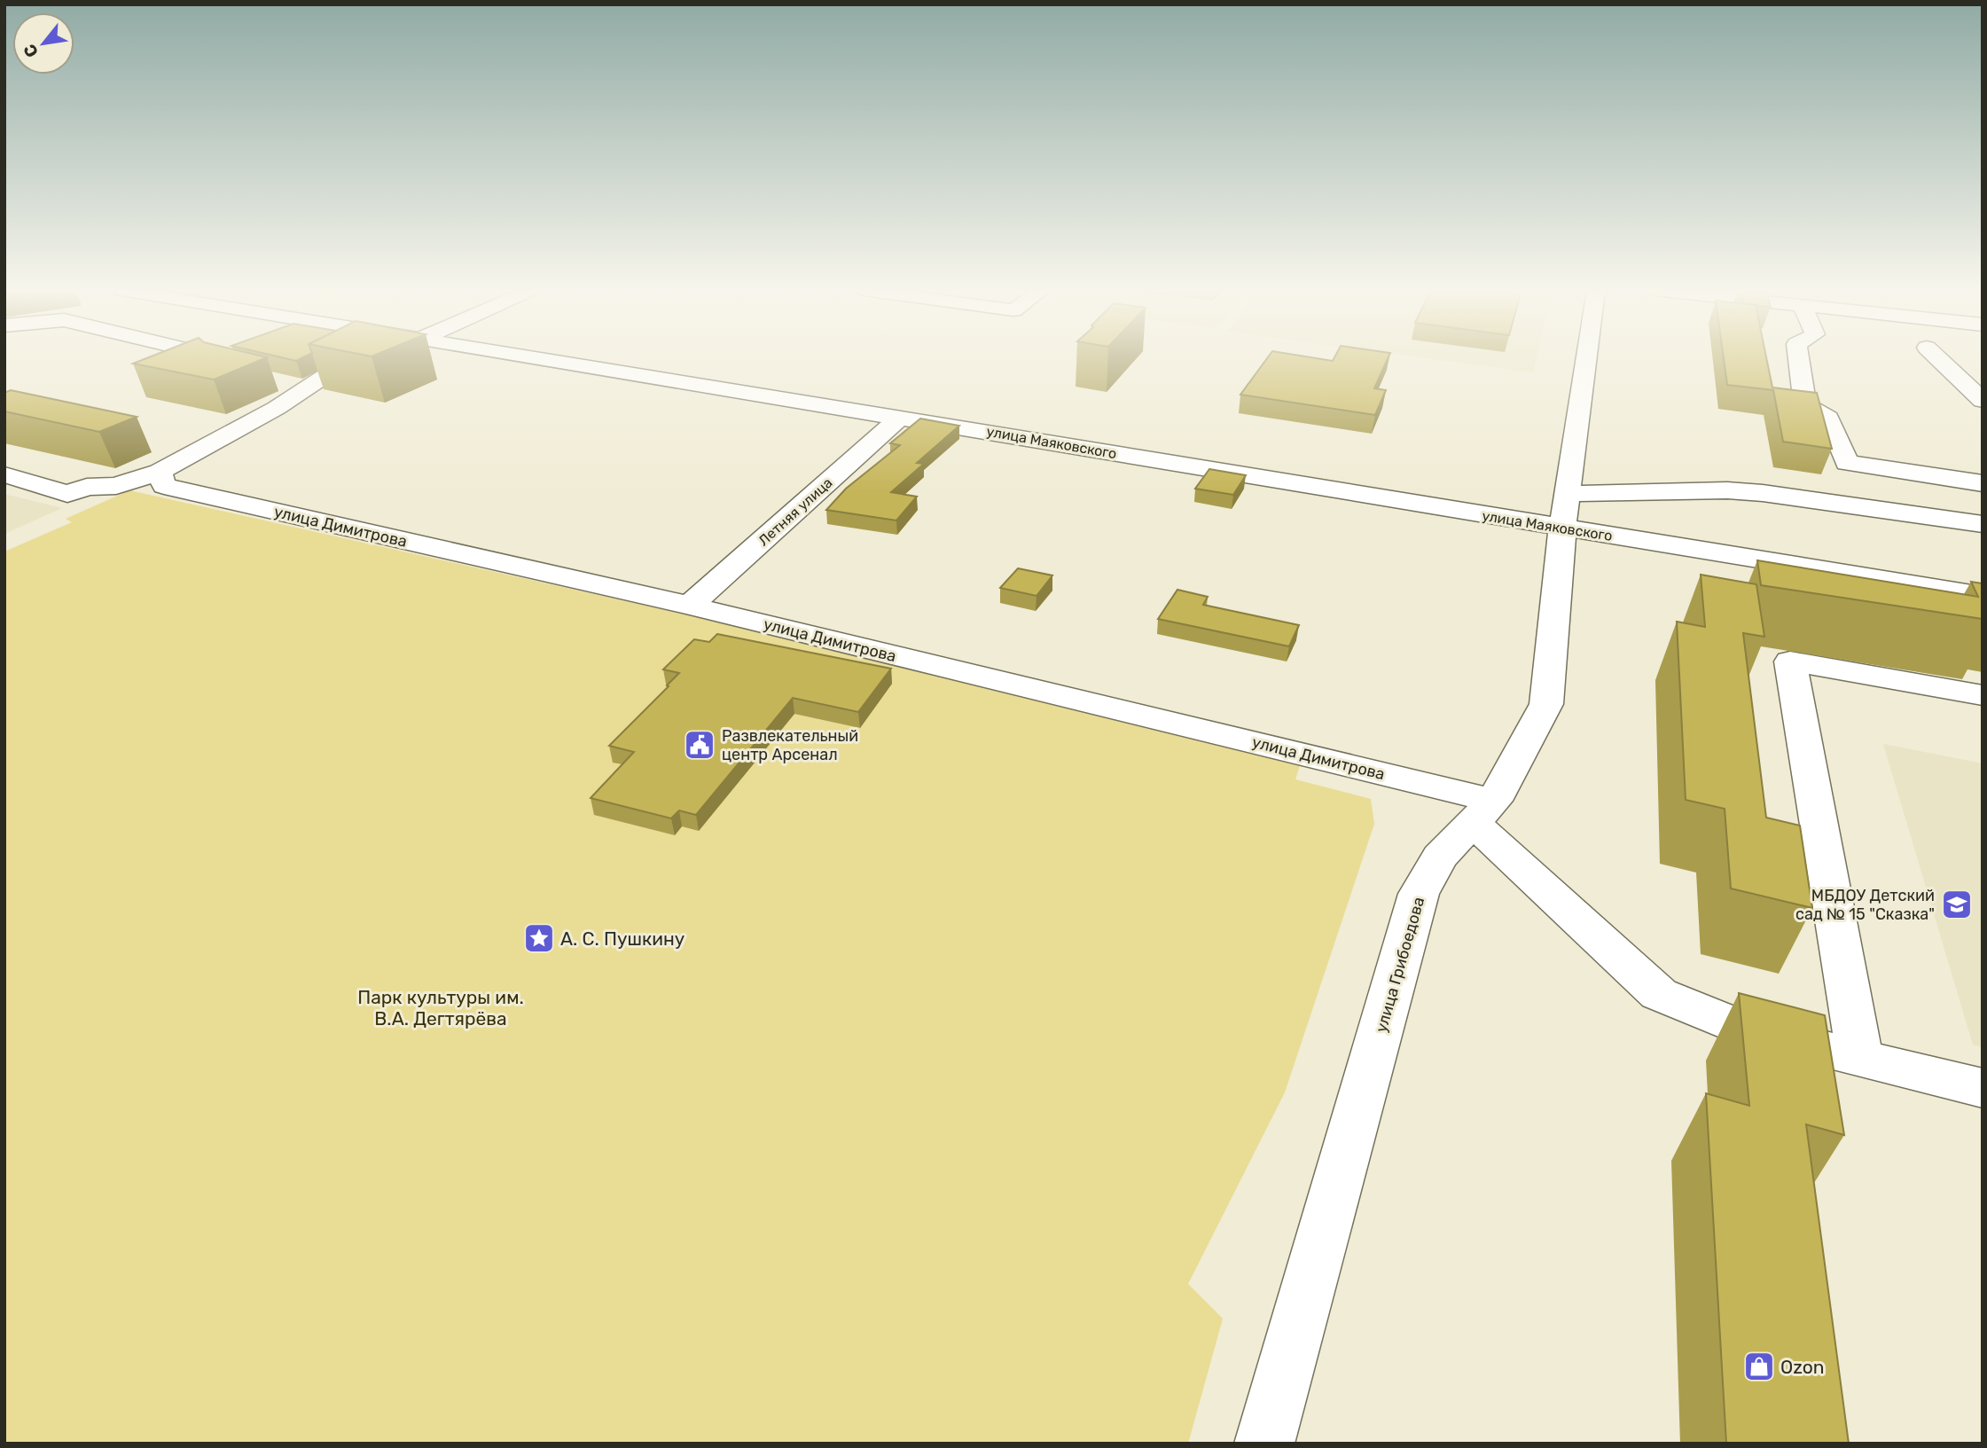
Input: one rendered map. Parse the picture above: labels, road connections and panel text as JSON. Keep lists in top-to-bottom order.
{
  "streets": {
    "street": [
      "улица Маяковского",
      "Летняя улица",
      "улица Димитрова",
      "улица Грибоедова"
    ]
  },
  "crossings": [
    ["улица Маяковского", "Летняя улица"],
    ["улица Маяковского", "улица Грибоедова"],
    ["Летняя улица", "улица Димитрова"],
    ["улица Димитрова", "улица Грибоедова"]
  ],
  "parks": ["Парк культуры им. В.А. Дегтярёва"],
  "places": {
    "public building": ["Развлекательный центр Арсенал"],
    "school or university": ["МБДОУ Детский сад № 15 \"Сказка\""],
    "place": ["А. С. Пушкину"],
    "shop": ["Ozon"]
  },
  "north": "bottom left"
}
